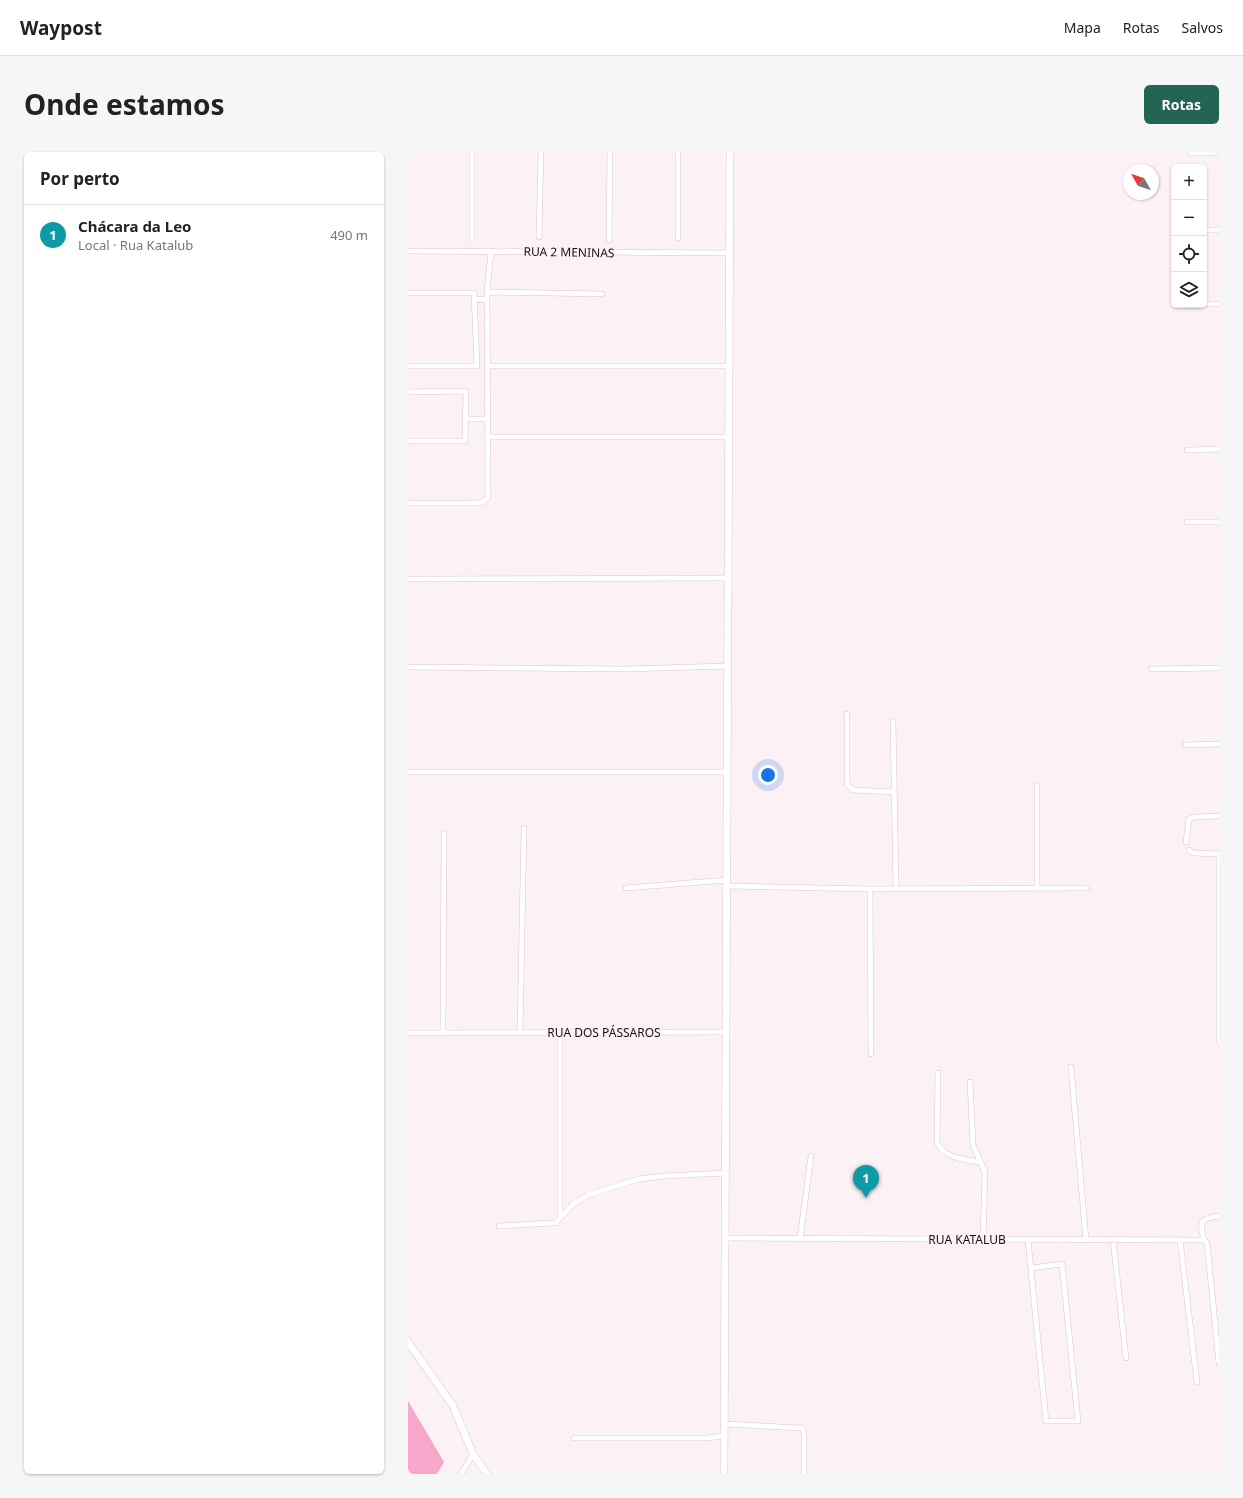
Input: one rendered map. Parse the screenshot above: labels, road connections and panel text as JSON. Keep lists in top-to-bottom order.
{
  "streets": {
    "street": ["RUA 2 MENINAS", "RUA DOS PÁSSAROS", "RUA KATALUB"]
  },
  "north": "top left",
  "page": {
    "header": "Waypost",
    "nav": ["Mapa", "Rotas", "Salvos"],
    "title": "Onde estamos",
    "buttons": "Rotas",
    "heading": "Por perto",
    "map_buttons": ["+", "−"],
    "list": [
      {
        "mark": "1",
        "name": "Chácara da Leo",
        "note": "Local · Rua Katalub",
        "value": "490 m"
      }
    ],
    "pins": "1"
  }
}
